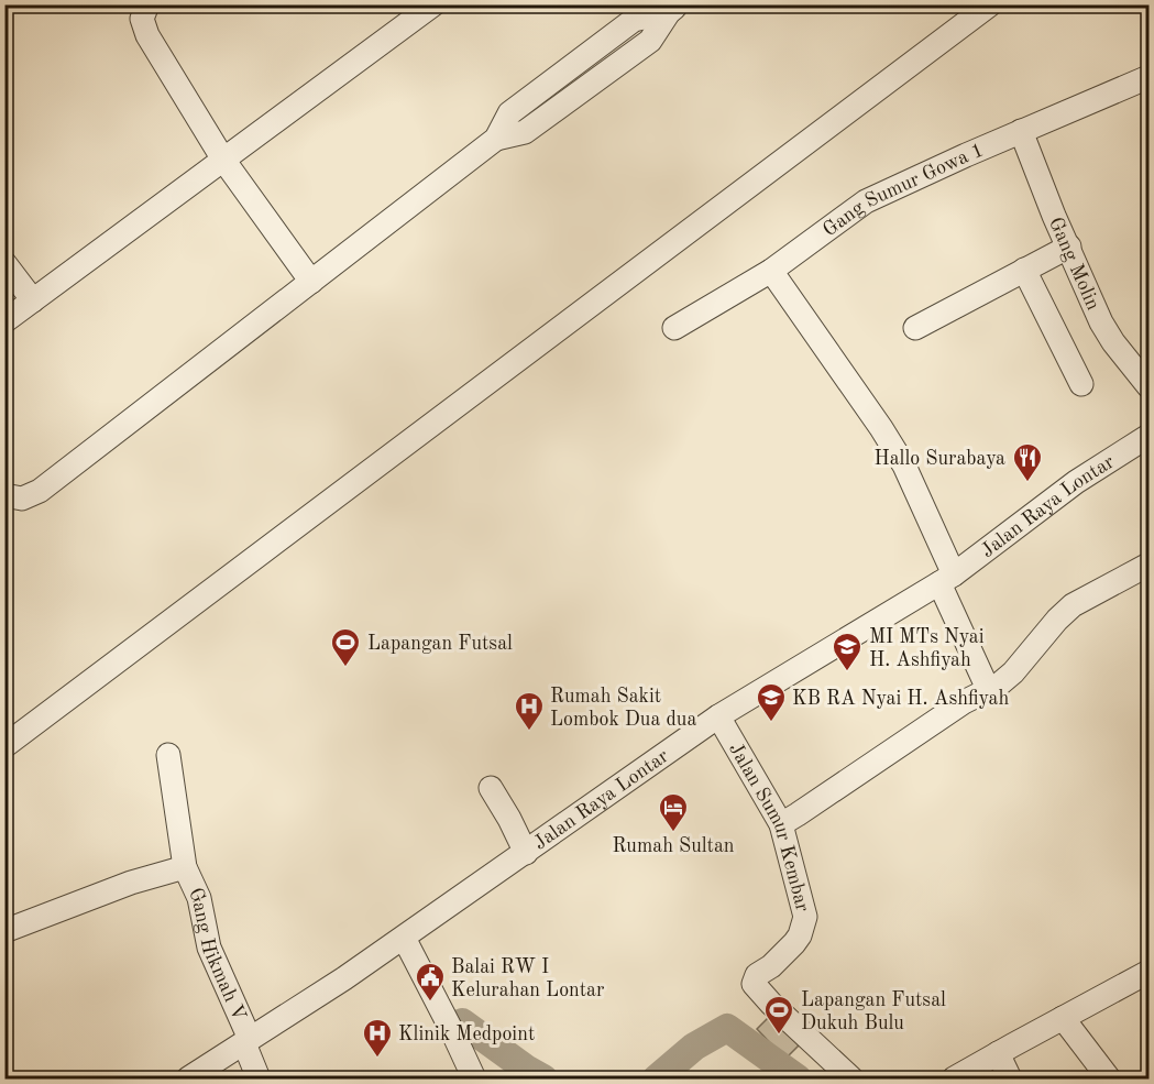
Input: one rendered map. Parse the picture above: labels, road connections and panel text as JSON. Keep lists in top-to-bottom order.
{
  "streets": {
    "street": [
      "Gang Sumur Gowa 1",
      "Gang Molin",
      "Jalan Raya Lontar",
      "Jalan Sumur Kembar",
      "Gang Hikmah V"
    ]
  },
  "crossings": [
    ["Gang Sumur Gowa 1", "Gang Molin"],
    ["Jalan Raya Lontar", "Jalan Sumur Kembar"],
    ["Jalan Raya Lontar", "Gang Hikmah V"]
  ],
  "places": {
    "restaurant": ["Hallo Surabaya"],
    "sports": ["Lapangan Futsal", "Lapangan Futsal Dukuh Bulu"],
    "school or university": ["MI MTs Nyai H. Ashfiyah", "KB RA Nyai H. Ashfiyah"],
    "hospital": ["Rumah Sakit Lombok Dua dua", "Klinik Medpoint"],
    "hotel": ["Rumah Sultan"],
    "public building": ["Balai RW I Kelurahan Lontar"]
  }
}
